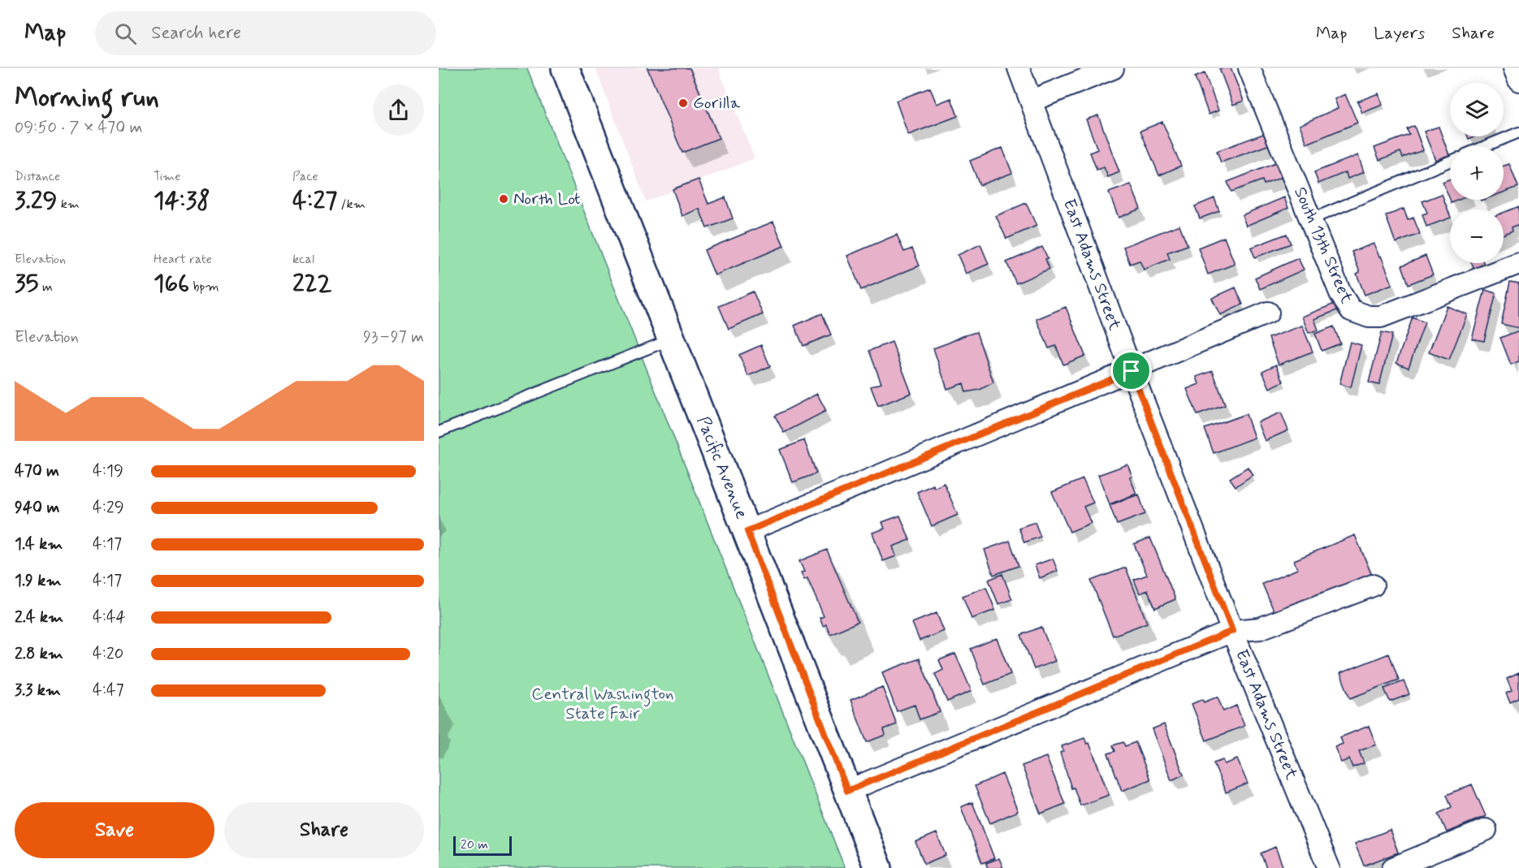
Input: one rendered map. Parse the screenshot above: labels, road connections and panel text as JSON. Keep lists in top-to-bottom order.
{
  "streets": {
    "street": ["South 13th Street", "East Adams Street", "Pacific Avenue"]
  },
  "parks": ["Central Washington State Fair"],
  "places": ["Gorilla", "North Lot"],
  "scale_bar": "20 m",
  "page": {
    "header": "Map",
    "search": "Search here",
    "nav": ["Map", "Layers", "Share"],
    "heading": ["Morning run", "09:50 · 7 × 470 m"],
    "map_buttons": ["+", "−"],
    "stats": [
      ["Distance", "3.29 km"],
      ["Time", "14:38"],
      ["Pace", "4:27 /km"],
      ["Elevation", "35 m"],
      ["Heart rate", "166 bpm"],
      ["kcal", "222"]
    ],
    "chart": ["Elevation", "93–97 m"],
    "list": [
      {
        "name": "470 m",
        "note": "4:19"
      },
      {
        "name": "940 m",
        "note": "4:29"
      },
      {
        "name": "1.4 km",
        "note": "4:17"
      },
      {
        "name": "1.9 km",
        "note": "4:17"
      },
      {
        "name": "2.4 km",
        "note": "4:44"
      },
      {
        "name": "2.8 km",
        "note": "4:20"
      },
      {
        "name": "3.3 km",
        "note": "4:47"
      }
    ],
    "buttons": ["Save", "Share"],
    "scale": "20 m"
  }
}
